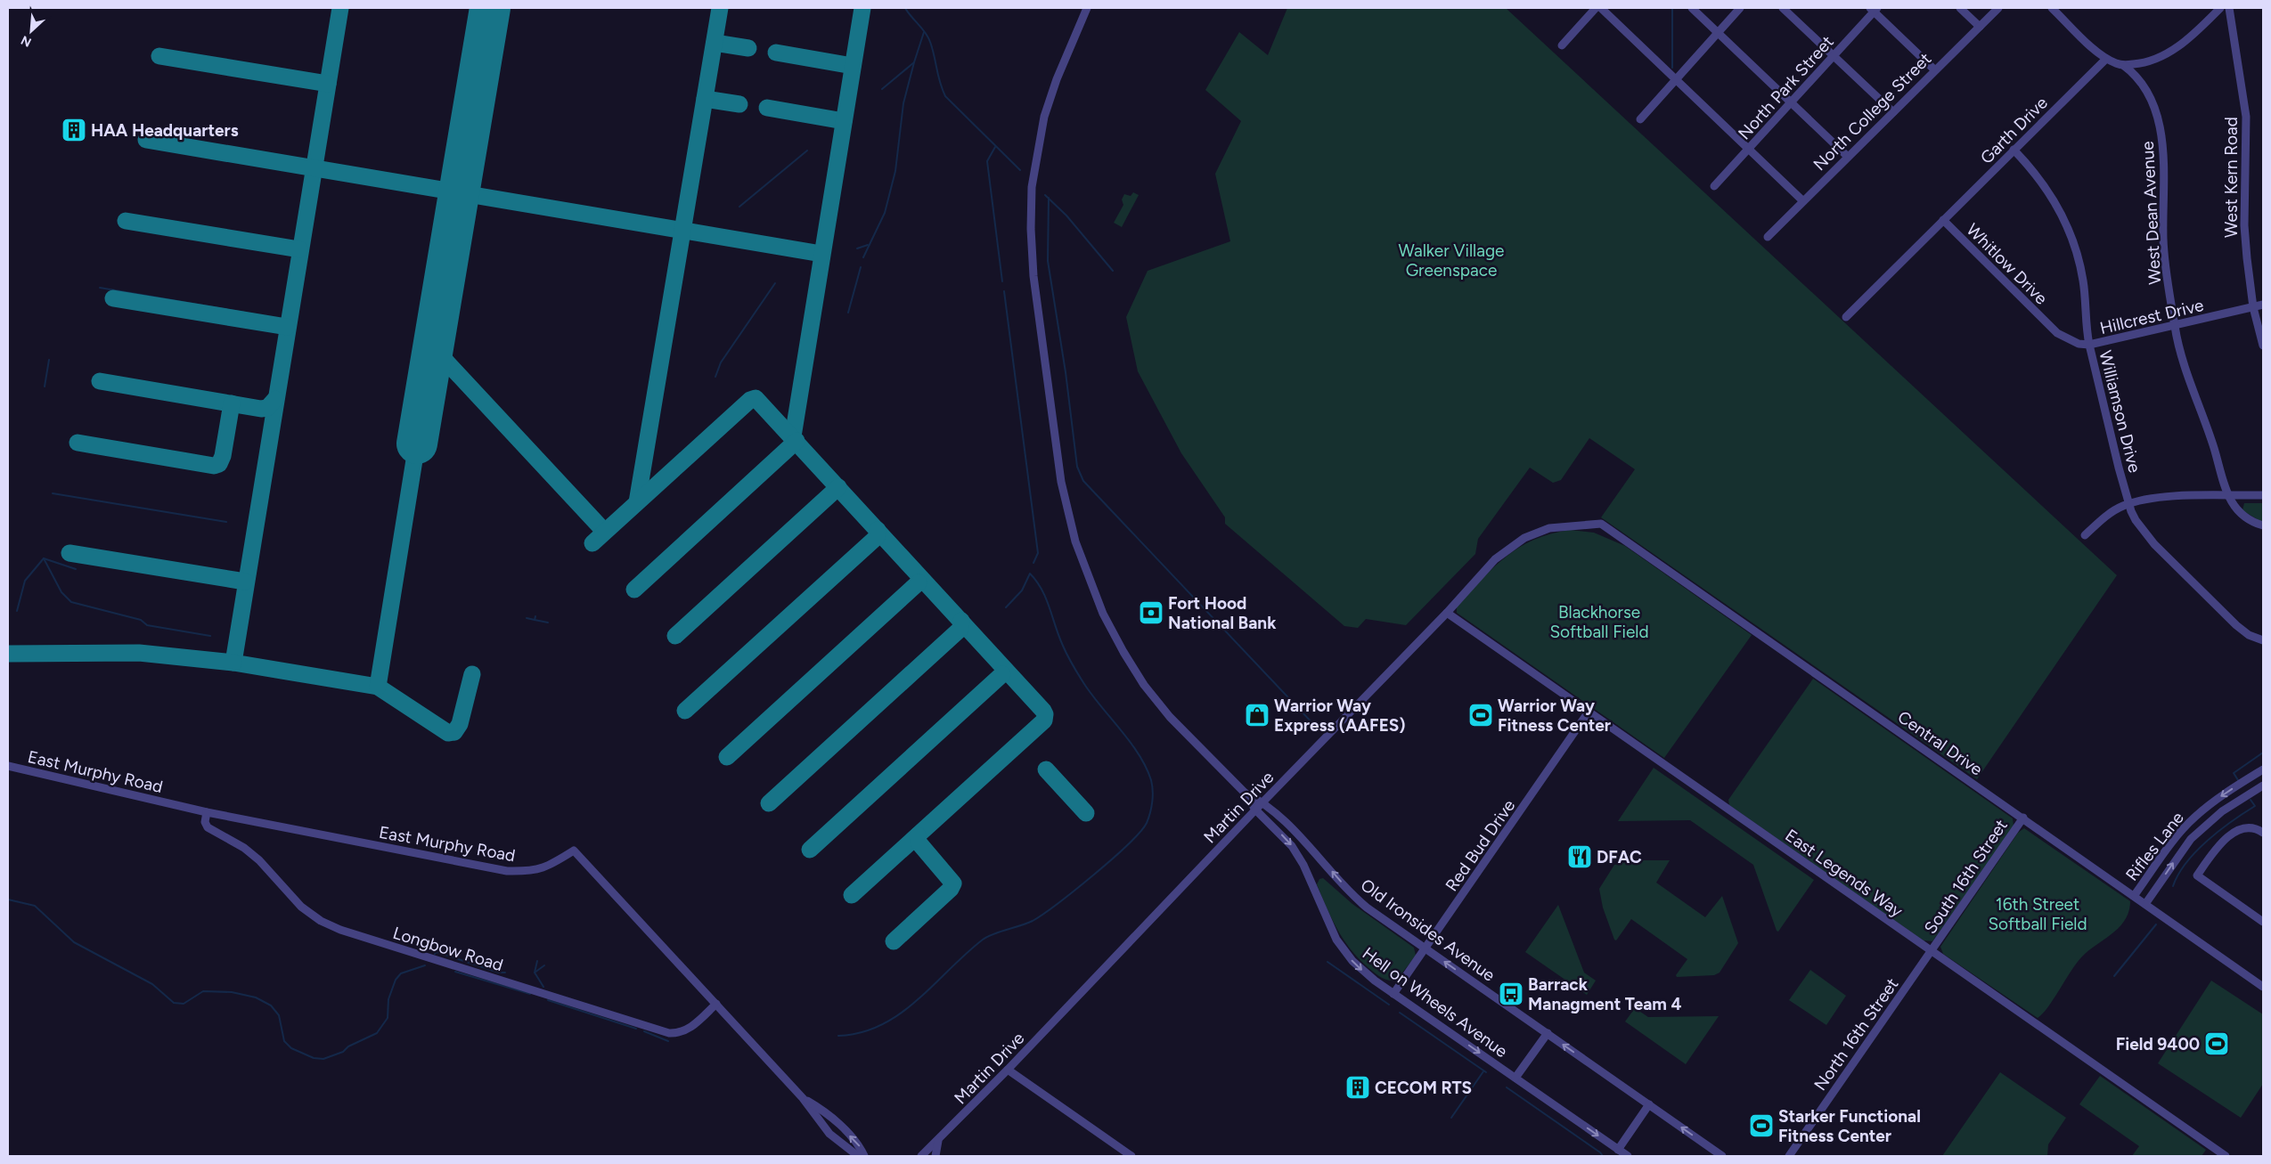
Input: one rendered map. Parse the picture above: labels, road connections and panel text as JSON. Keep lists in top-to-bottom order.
{
  "streets": {
    "street": [
      "North Park Street",
      "North College Street",
      "Garth Drive",
      "West Kern Road",
      "West Dean Avenue",
      "Whitlow Drive",
      "Hillcrest Drive",
      "Williamson Drive",
      "Central Drive",
      "East Murphy Road",
      "Martin Drive",
      "Red Bud Drive",
      "Rifles Lane",
      "East Legends Way",
      "South 16th Street",
      "Old Ironsides Avenue",
      "Longbow Road",
      "Hell on Wheels Avenue",
      "North 16th Street"
    ]
  },
  "crossings": [
    ["Garth Drive", "Whitlow Drive"],
    ["Garth Drive", "Williamson Drive"],
    ["West Kern Road", "Hillcrest Drive"],
    ["West Dean Avenue", "Hillcrest Drive"],
    ["Whitlow Drive", "Hillcrest Drive"],
    ["Hillcrest Drive", "Williamson Drive"],
    ["Central Drive", "Martin Drive"],
    ["Central Drive", "Rifles Lane"],
    ["Central Drive", "South 16th Street"],
    ["East Murphy Road", "Longbow Road"],
    ["Martin Drive", "East Legends Way"],
    ["Martin Drive", "Old Ironsides Avenue"],
    ["Martin Drive", "Hell on Wheels Avenue"],
    ["Red Bud Drive", "East Legends Way"],
    ["Red Bud Drive", "Old Ironsides Avenue"],
    ["Red Bud Drive", "Hell on Wheels Avenue"],
    ["East Legends Way", "South 16th Street"],
    ["East Legends Way", "North 16th Street"],
    ["South 16th Street", "North 16th Street"],
    ["Old Ironsides Avenue", "Hell on Wheels Avenue"]
  ],
  "one_way": ["Old Ironsides Avenue", "Hell on Wheels Avenue"],
  "parks": ["Walker Village Greenspace", "Blackhorse Softball Field", "16th Street Softball Field"],
  "places": {
    "building": ["HAA Headquarters", "CECOM RTS"],
    "bank": ["Fort Hood National Bank"],
    "shop": ["Warrior Way Express (AAFES)"],
    "sports": ["Warrior Way Fitness Center", "Field 9400", "Starker Functional Fitness Center"],
    "restaurant": ["DFAC"],
    "bus stop": ["Barrack Managment Team 4"]
  },
  "north": "bottom left"
}
